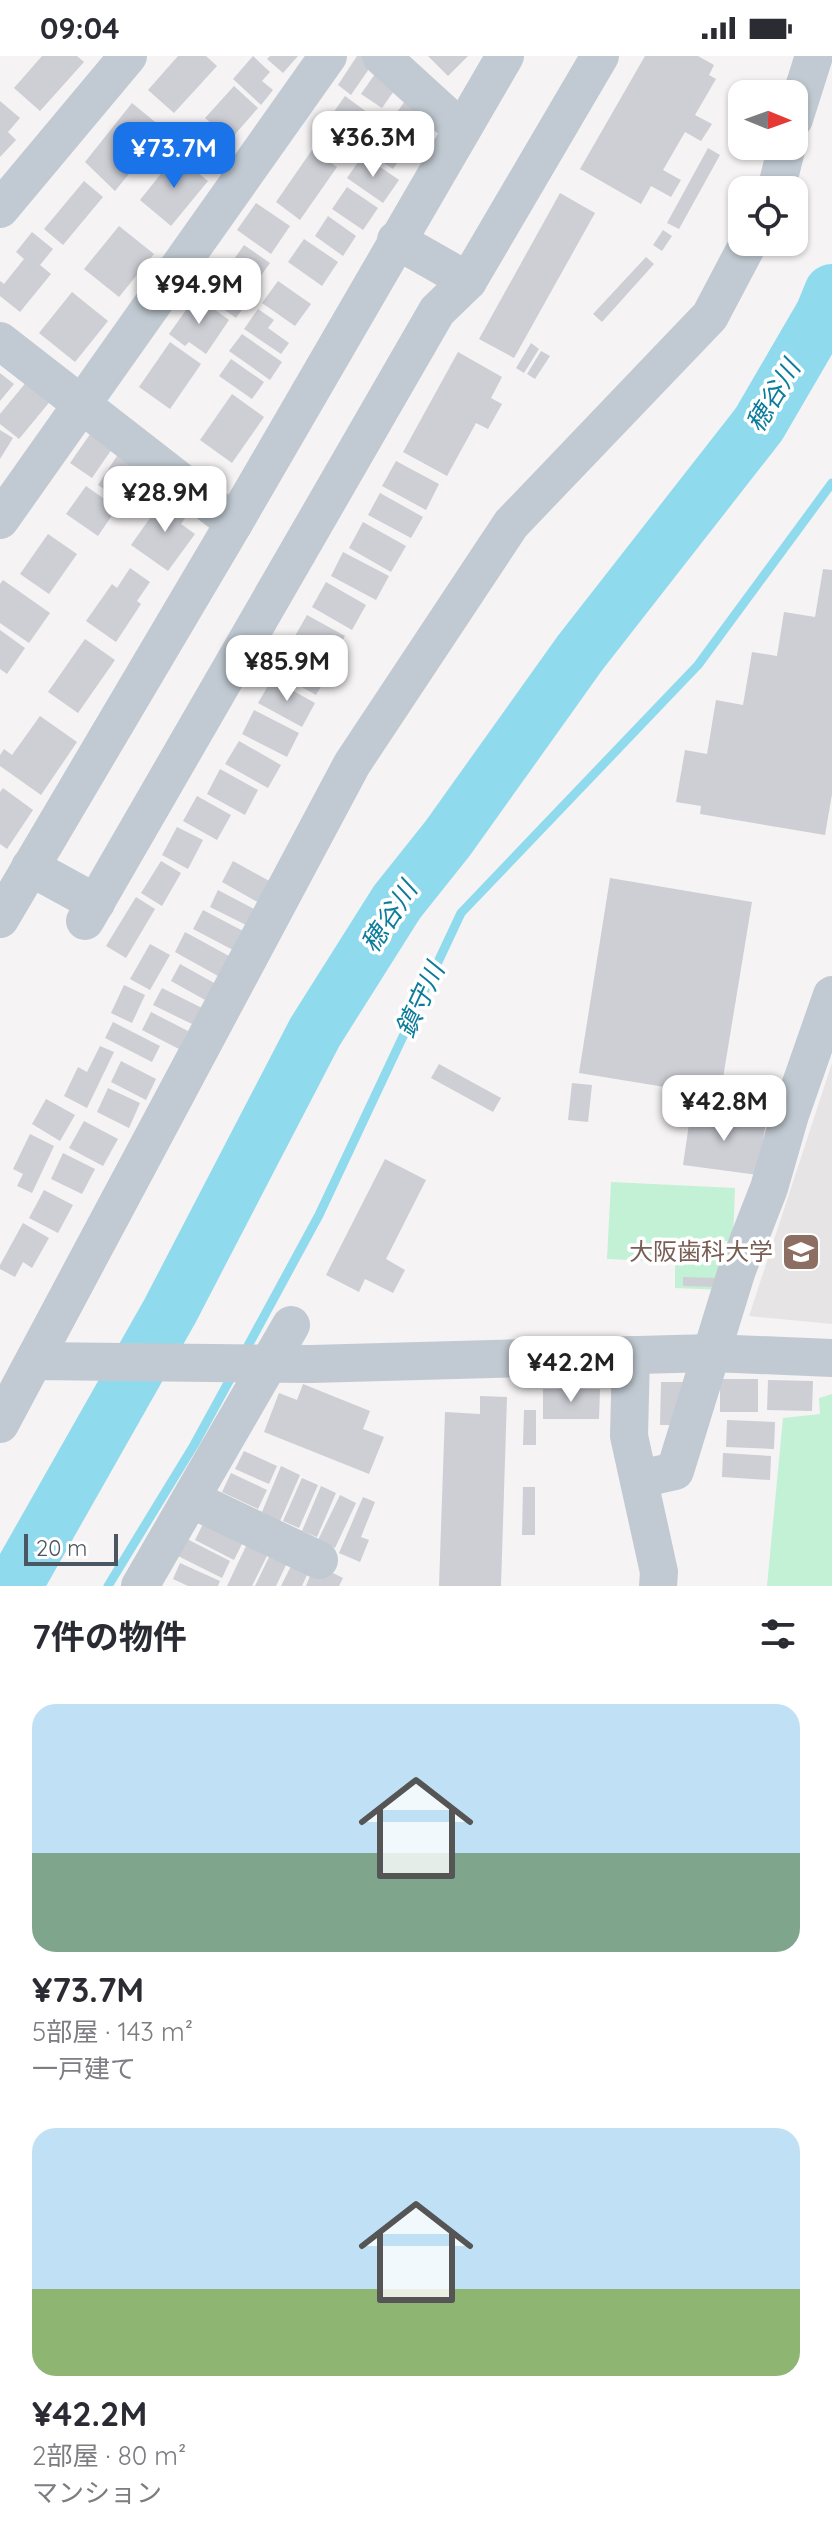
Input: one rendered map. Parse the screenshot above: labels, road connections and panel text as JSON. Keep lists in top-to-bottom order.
{
  "water": ["穂谷川", "鎮守川"],
  "places": {
    "school or university": ["大阪歯科大学"]
  },
  "scale_bar": "20 m",
  "north": "right",
  "page": {
    "status": "09:04",
    "price": [
      "¥36.3M",
      "¥73.7M",
      "¥94.9M",
      "¥28.9M",
      "¥85.9M",
      "¥42.8M",
      "¥42.2M"
    ],
    "scale": "20 m",
    "heading": "7件の物件",
    "list": [
      {
        "name": "¥73.7M",
        "note": "5部屋 · 143 m² · 一戸建て"
      },
      {
        "name": "¥42.2M",
        "note": "2部屋 · 80 m² · マンション"
      }
    ]
  }
}
